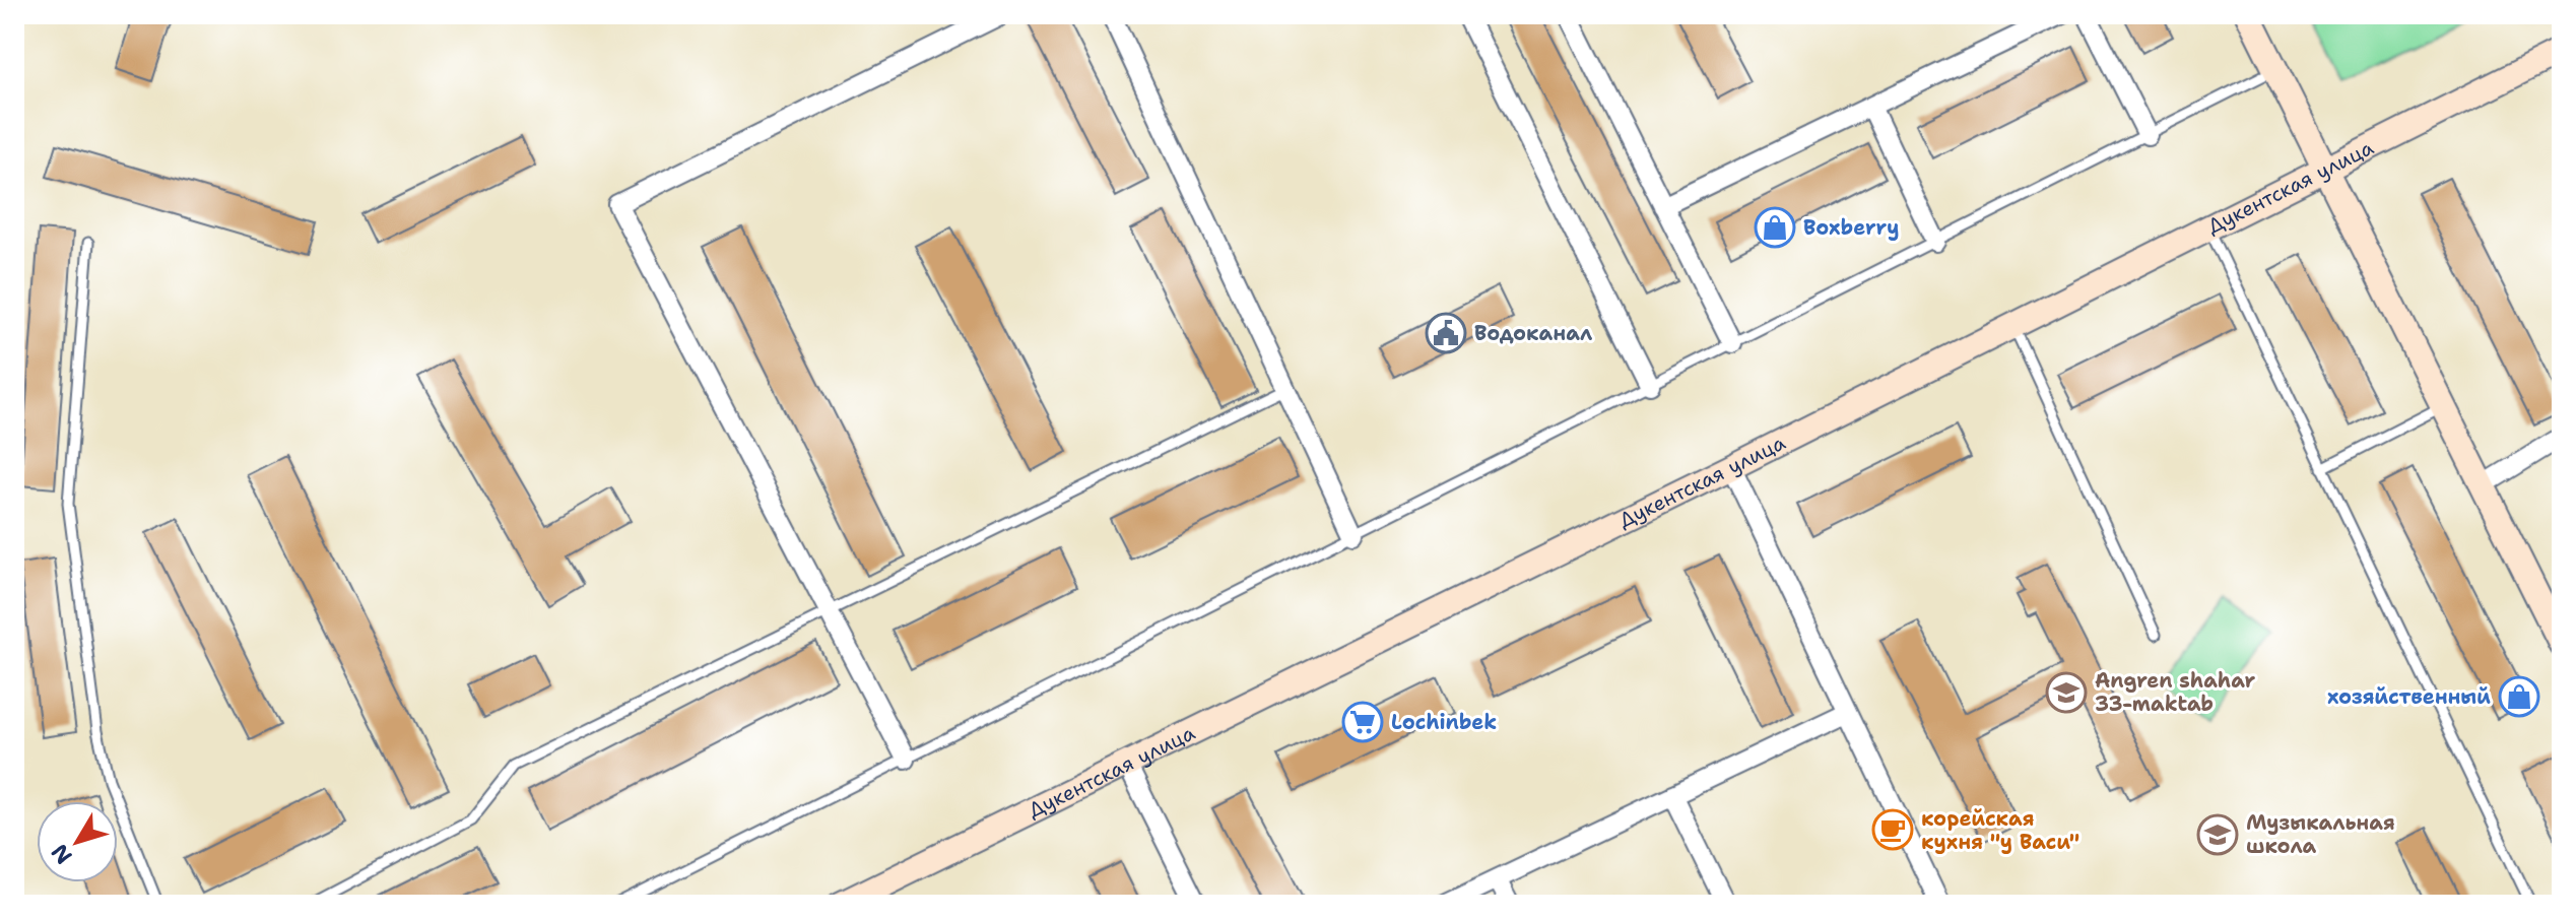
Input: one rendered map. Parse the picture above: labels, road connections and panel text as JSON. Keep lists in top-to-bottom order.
{
  "streets": {
    "main road": ["Дукентская улица"]
  },
  "places": {
    "shop": ["Boxberry", "хозяйственный"],
    "public building": ["Водоканал"],
    "school or university": ["Angren shahar 33-maktab", "Музыкальная школа"],
    "supermarket": ["Lochinbek"],
    "cafe": ["корейская кухня \"у Васи\""]
  },
  "north": "bottom left"
}
